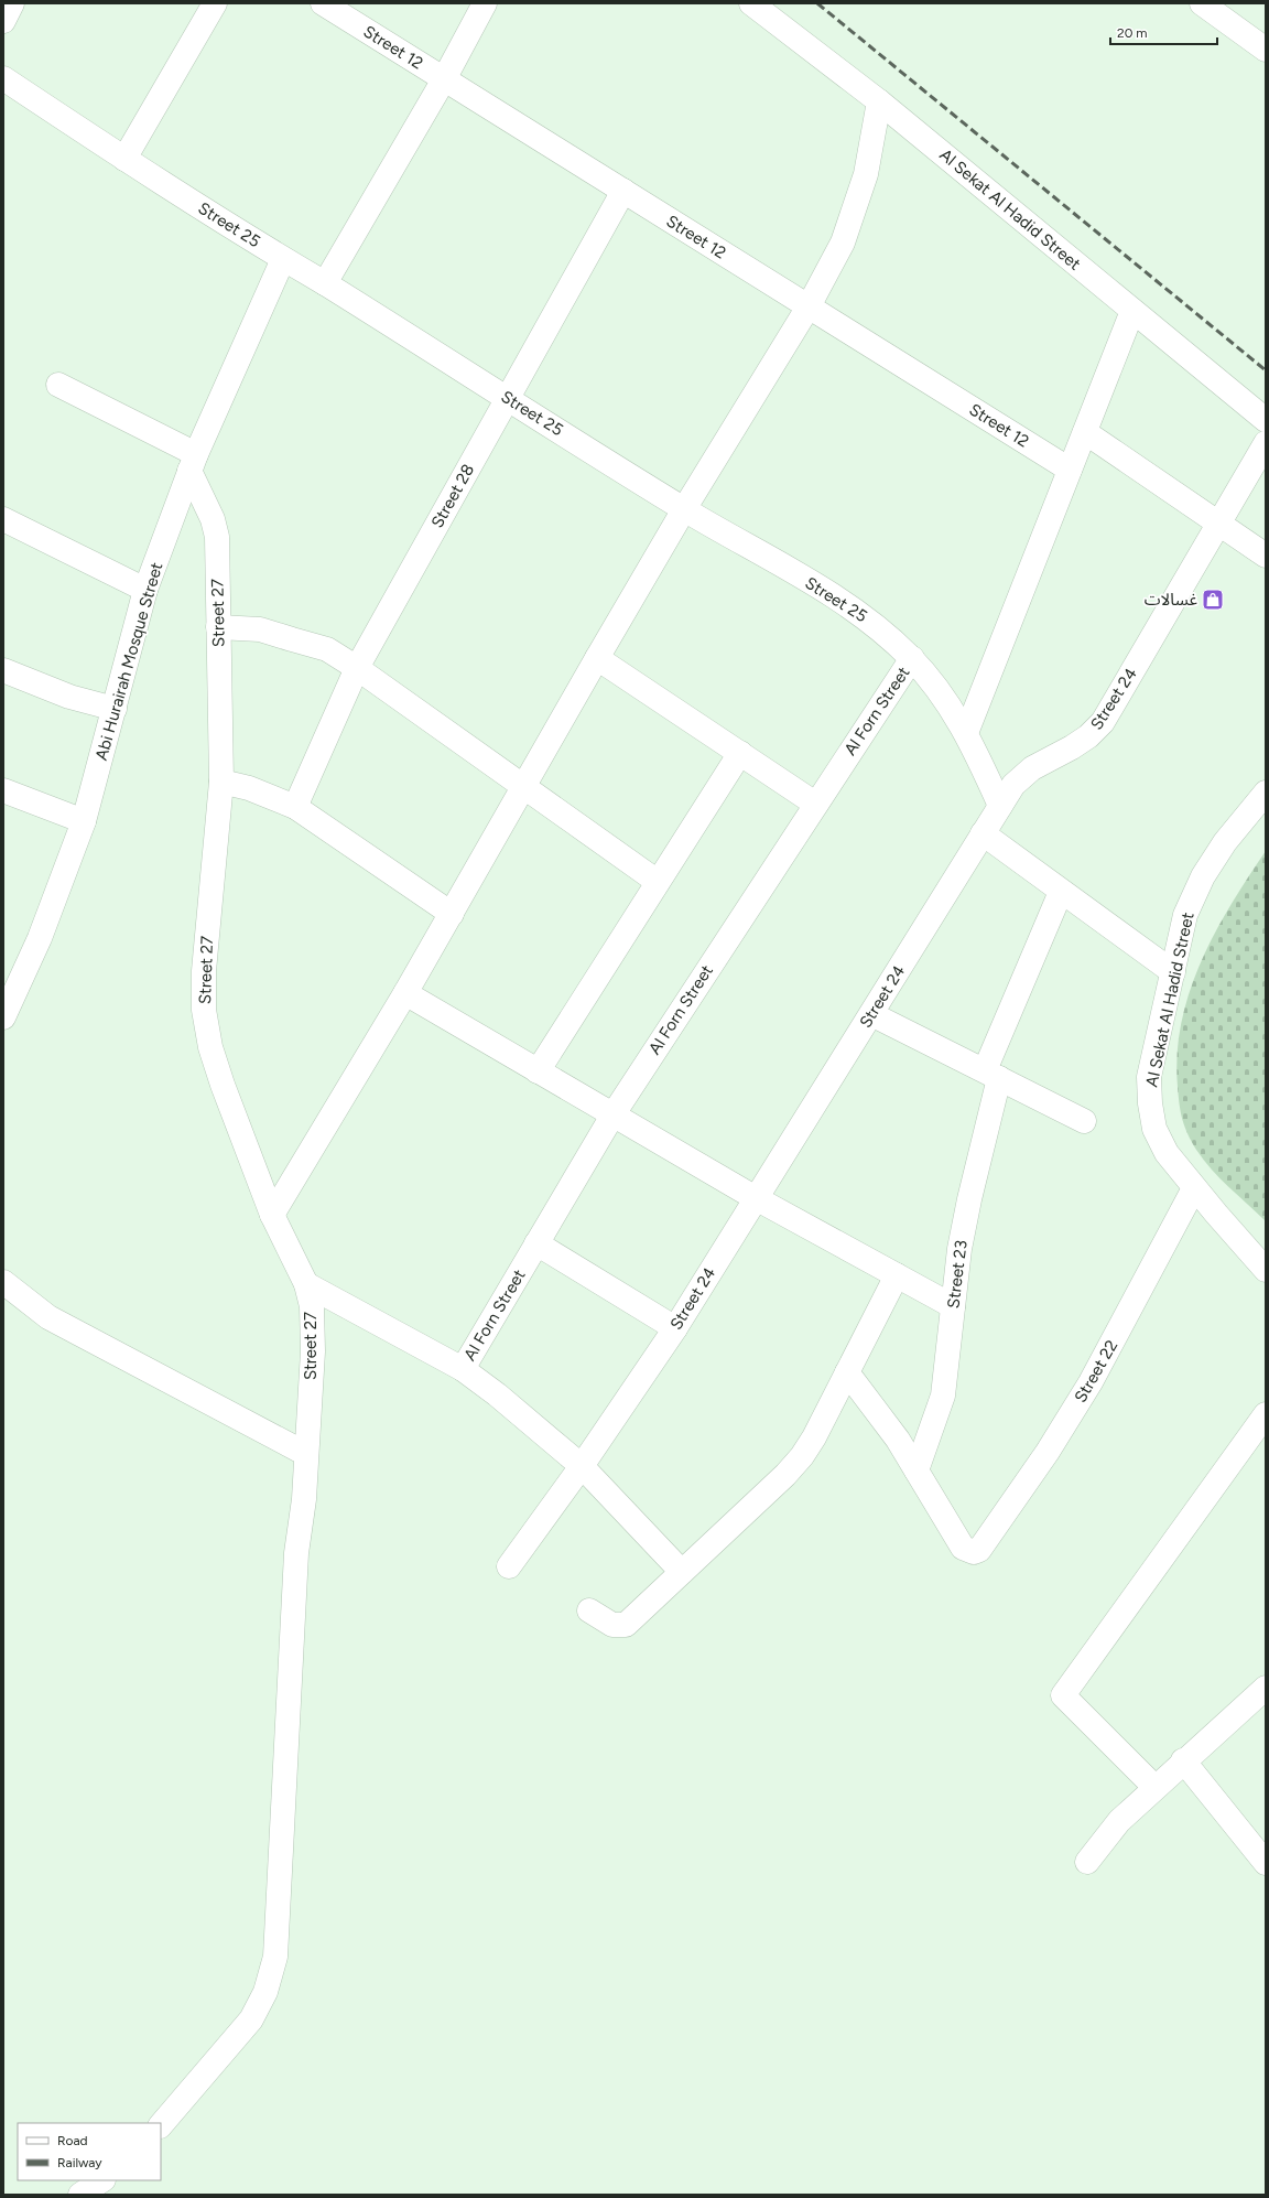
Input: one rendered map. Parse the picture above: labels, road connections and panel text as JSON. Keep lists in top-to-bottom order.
{
  "streets": {
    "street": [
      "Street 12",
      "Al Sekat Al Hadid Street",
      "Street 25",
      "Street 28",
      "Street 27",
      "Abi Hurairah Mosque Street",
      "Street 24",
      "Al Forn Street",
      "Street 23",
      "Street 22"
    ]
  },
  "crossings": [
    ["Street 12", "Street 28"],
    ["Al Sekat Al Hadid Street", "Street 22"],
    ["Street 25", "Street 28"],
    ["Street 25", "Abi Hurairah Mosque Street"],
    ["Street 25", "Street 24"],
    ["Street 25", "Al Forn Street"],
    ["Street 27", "Abi Hurairah Mosque Street"],
    ["Street 23", "Street 22"]
  ],
  "places": {
    "shop": ["غسالات"]
  },
  "legend": ["Road", "Railway"],
  "scale_bar": "20 m"
}
